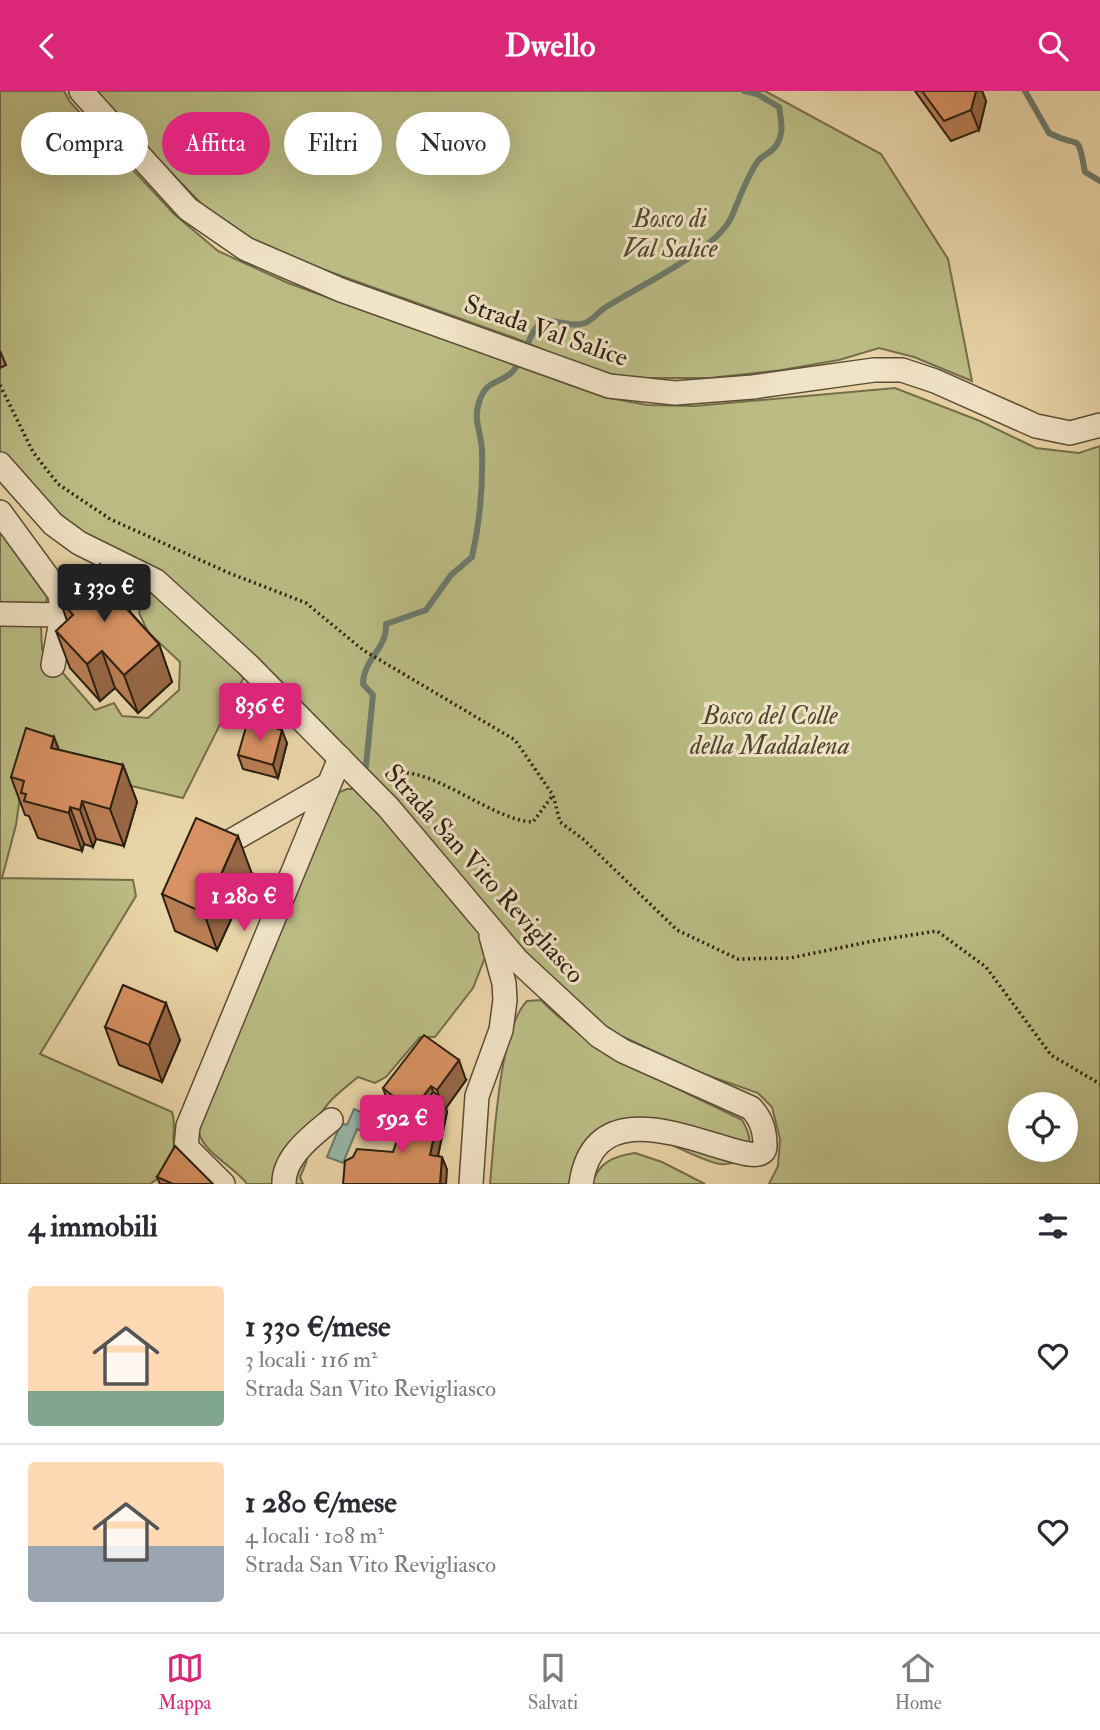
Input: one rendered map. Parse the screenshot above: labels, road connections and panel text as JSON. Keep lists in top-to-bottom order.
{
  "streets": {
    "street": ["Strada Val Salice", "Strada San Vito Revigliasco"]
  },
  "parks": ["Bosco di Val Salice", "Bosco del Colle della Maddalena"],
  "page": {
    "header": "Dwello",
    "chip": [
      "Compra",
      "Affitta",
      "Filtri",
      "Nuovo"
    ],
    "price": [
      "1 330 €",
      "836 €",
      "1 280 €",
      "592 €"
    ],
    "heading": "4 immobili",
    "list": [
      {
        "name": "1 330 €/mese",
        "note": "3 locali · 116 m² · Strada San Vito Revigliasco"
      },
      {
        "name": "1 280 €/mese",
        "note": "4 locali · 108 m² · Strada San Vito Revigliasco"
      }
    ],
    "tabs": ["Mappa", "Salvati", "Home"]
  }
}
